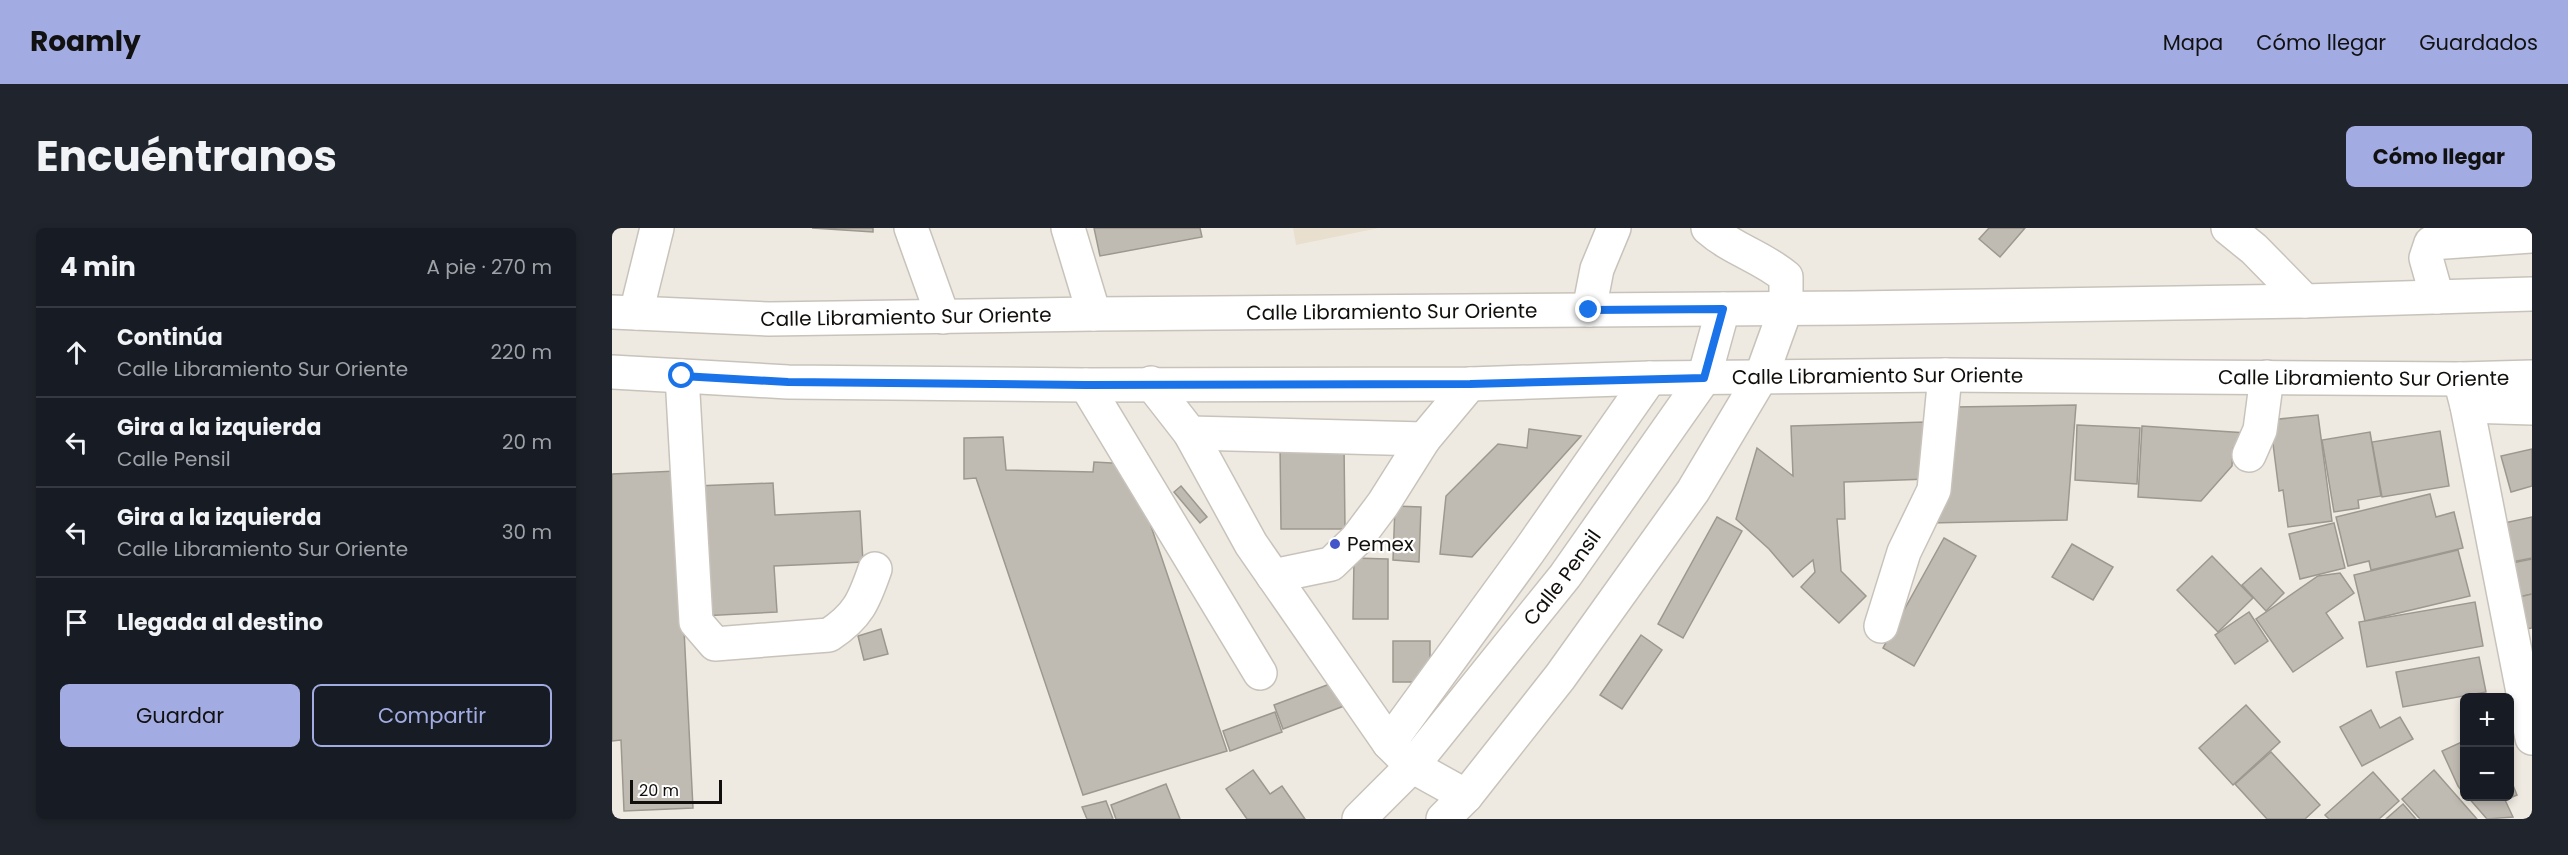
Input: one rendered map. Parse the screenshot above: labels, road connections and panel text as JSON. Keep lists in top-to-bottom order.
{
  "streets": {
    "main road": ["Calle Libramiento Sur Oriente", "Calle Pensil"]
  },
  "crossings": [
    ["Calle Libramiento Sur Oriente", "Calle Pensil"]
  ],
  "places": ["Pemex"],
  "scale_bar": "20 m",
  "page": {
    "header": "Roamly",
    "nav": ["Mapa", "Cómo llegar", "Guardados"],
    "title": "Encuéntranos",
    "buttons": [
      "Cómo llegar",
      ["Guardar", "Compartir"]
    ],
    "heading": ["4 min", "A pie · 270 m"],
    "list": [
      ["Continúa", "Calle Libramiento Sur Oriente", "220 m"],
      ["Gira a la izquierda", "Calle Pensil", "20 m"],
      ["Gira a la izquierda", "Calle Libramiento Sur Oriente", "30 m"],
      "Llegada al destino"
    ],
    "map_buttons": ["+", "−"],
    "scale": "20 m"
  }
}
